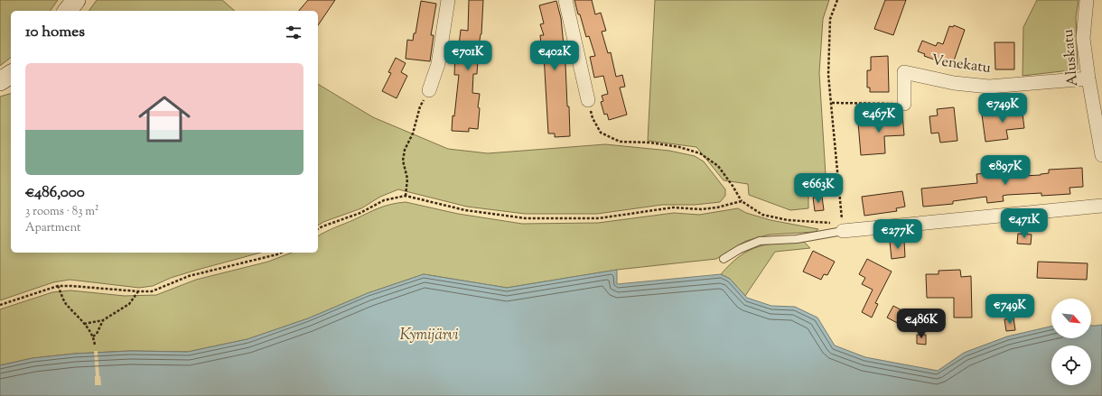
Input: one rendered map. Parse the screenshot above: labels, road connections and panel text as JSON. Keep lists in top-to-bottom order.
{
  "streets": {
    "street": ["Aluskatu", "Venekatu"]
  },
  "crossings": [
    ["Aluskatu", "Venekatu"]
  ],
  "water": ["Kymijärvi"],
  "north": "bottom right",
  "page": {
    "heading": "10 homes",
    "price": [
      "€701K",
      "€402K",
      "€749K",
      "€467K",
      "€897K",
      "€663K",
      "€471K",
      "€277K",
      "€749K",
      "€486K"
    ],
    "list": [
      {
        "name": "€486,000",
        "note": "3 rooms · 83 m² · Apartment"
      }
    ]
  }
}
